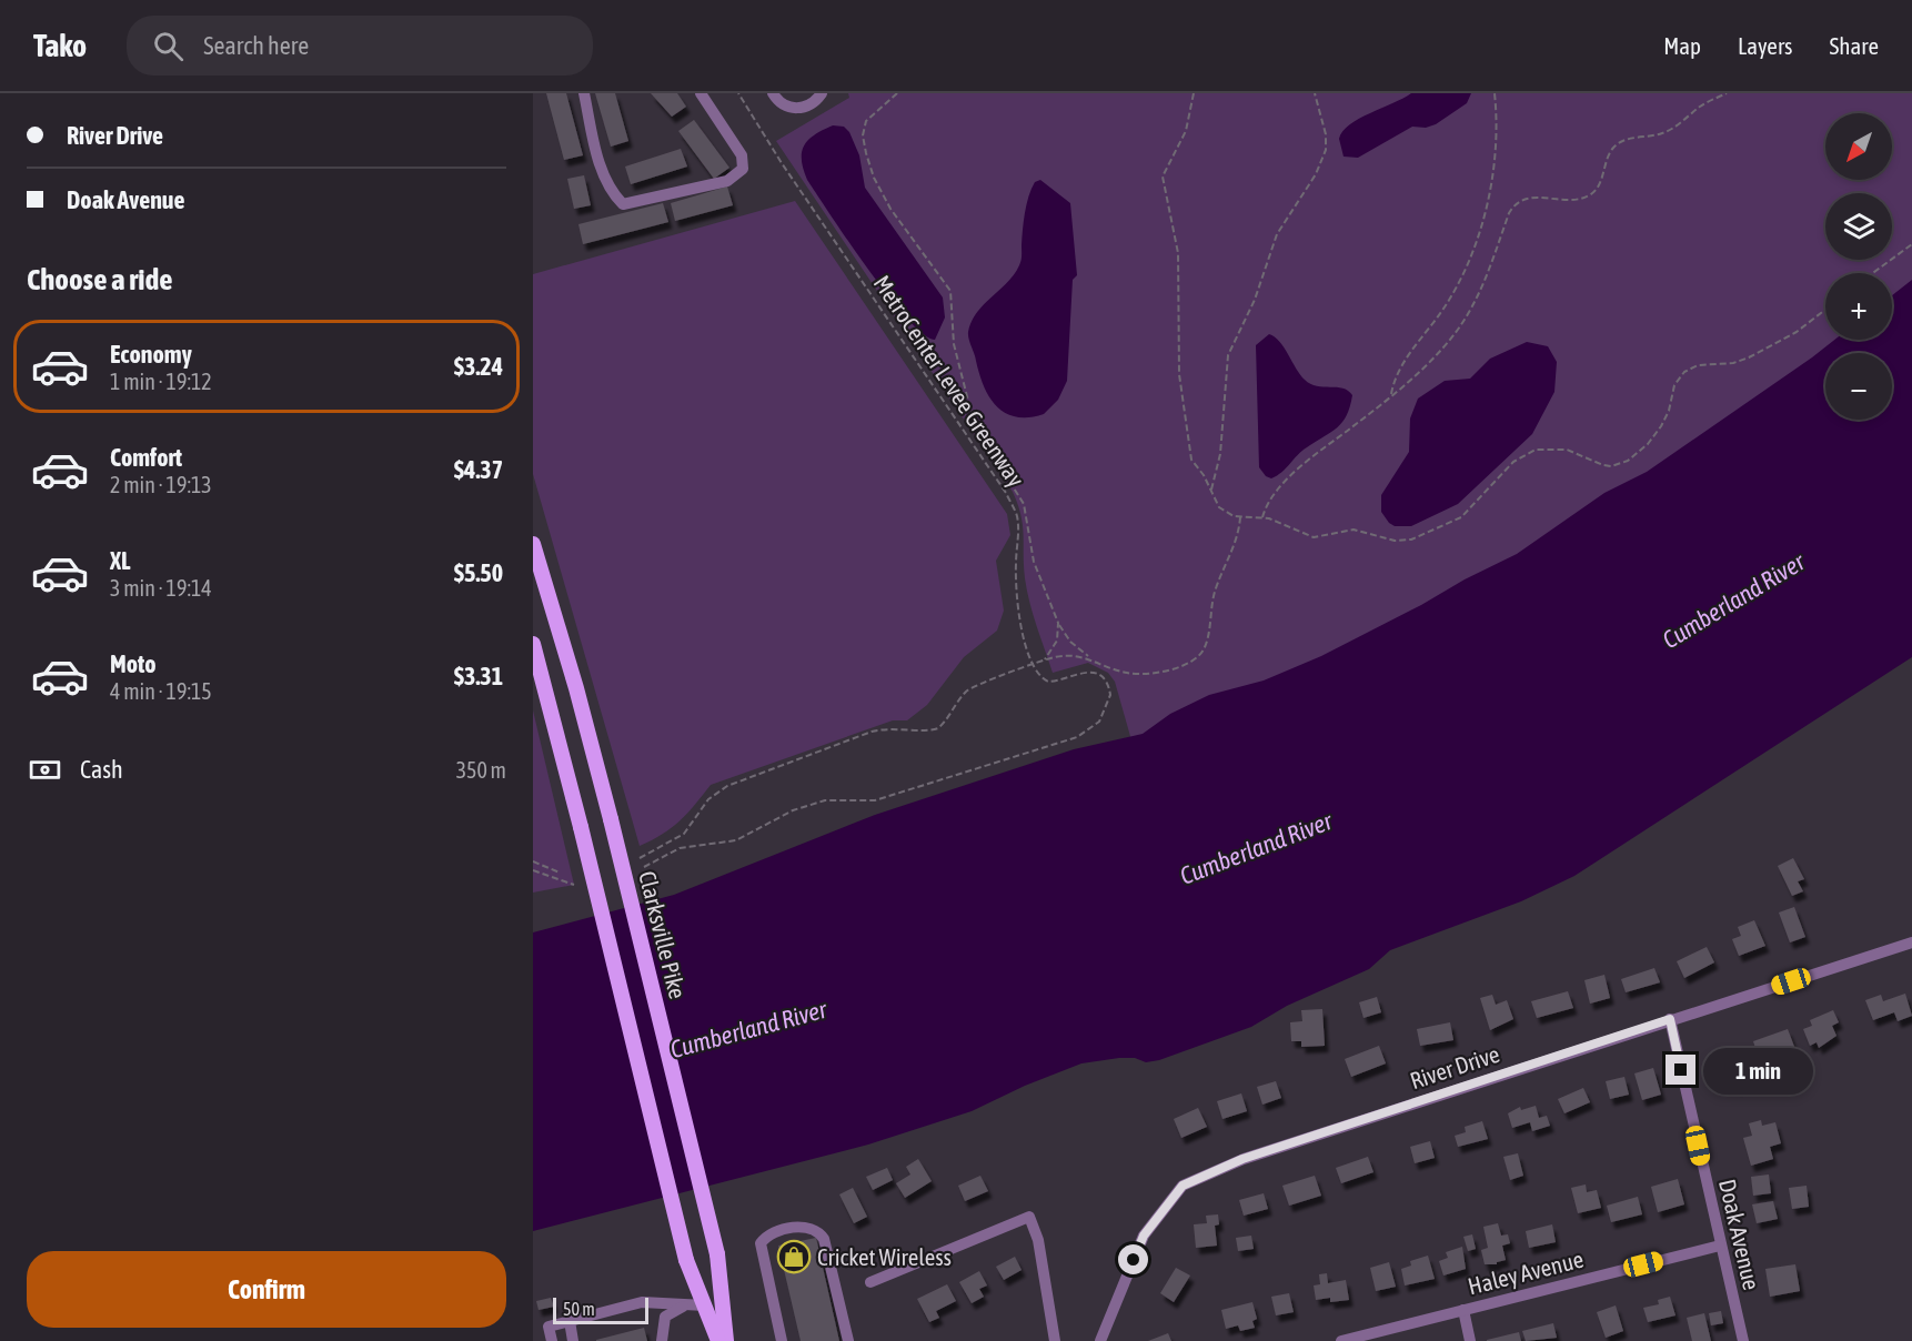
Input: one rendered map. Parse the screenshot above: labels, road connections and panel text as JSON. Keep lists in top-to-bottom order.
{
  "streets": {
    "main road": ["Clarksville Pike"],
    "street": ["River Drive", "Doak Avenue", "Haley Avenue"],
    "path": ["MetroCenter Levee Greenway"]
  },
  "crossings": [
    ["River Drive", "Doak Avenue"],
    ["Doak Avenue", "Haley Avenue"]
  ],
  "water": ["Cumberland River"],
  "places": {
    "shop": ["Cricket Wireless"]
  },
  "scale_bar": "50 m",
  "north": "bottom left",
  "page": {
    "header": "Tako",
    "search": "Search here",
    "nav": ["Map", "Layers", "Share"],
    "banner": ["River Drive", "Doak Avenue"],
    "map_buttons": ["+", "−"],
    "heading": "Choose a ride",
    "list": [
      {
        "name": "Economy",
        "note": "1 min · 19:12",
        "value": "$3.24"
      },
      {
        "name": "Comfort",
        "note": "2 min · 19:13",
        "value": "$4.37"
      },
      {
        "name": "XL",
        "note": "3 min · 19:14",
        "value": "$5.50"
      },
      {
        "name": "Moto",
        "note": "4 min · 19:15",
        "value": "$3.31"
      }
    ],
    "pay": ["Cash", "350 m"],
    "bubble": "1 min",
    "buttons": "Confirm",
    "scale": "50 m"
  }
}
